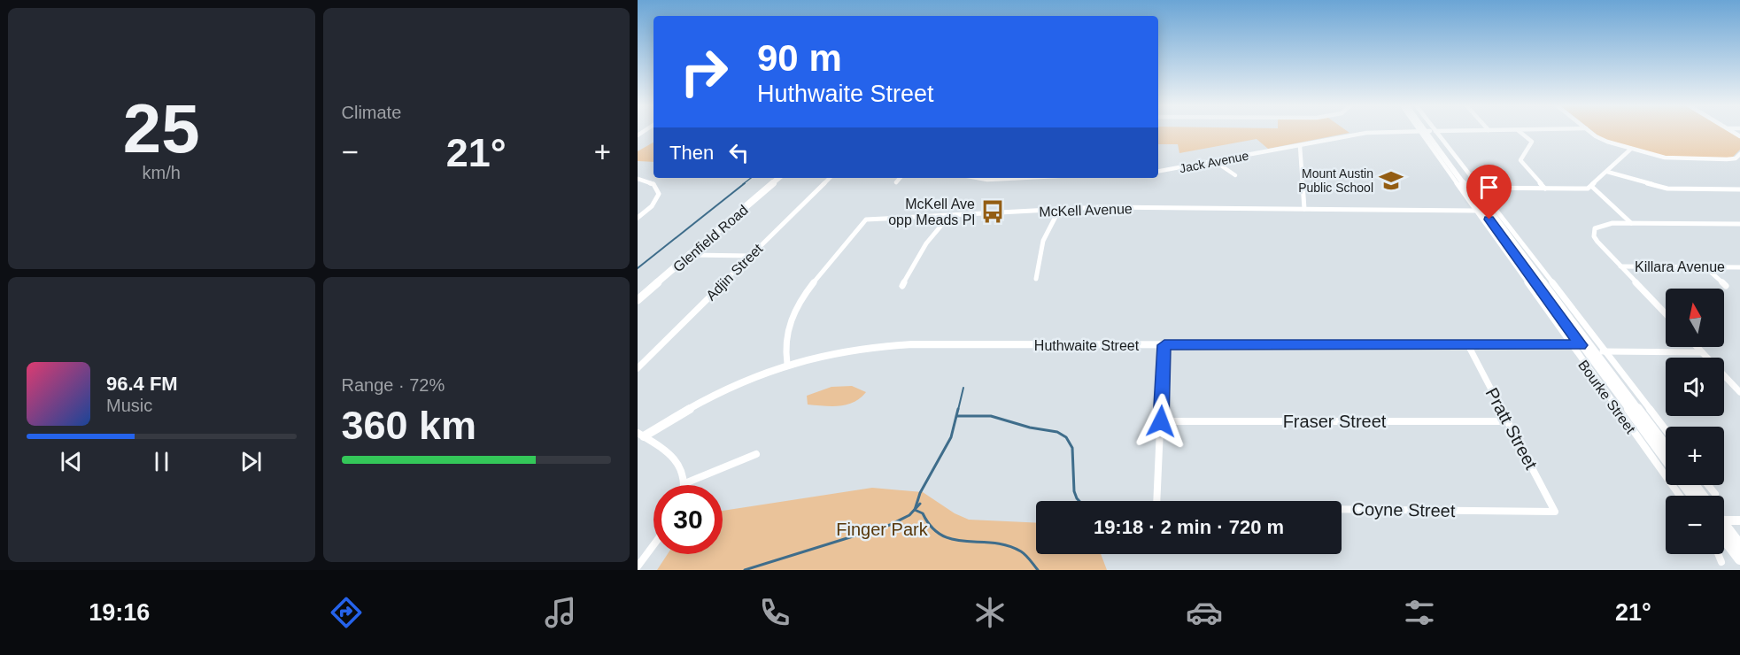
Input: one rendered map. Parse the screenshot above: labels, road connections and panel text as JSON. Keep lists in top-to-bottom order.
{
  "streets": {
    "main road": ["Glenfield Road", "Bourke Street"],
    "street": [
      "Jack Avenue",
      "McKell Avenue",
      "Killara Avenue",
      "Adjin Street",
      "Huthwaite Street",
      "Fraser Street",
      "Pratt Street",
      "Coyne Street"
    ]
  },
  "crossings": [
    ["McKell Avenue", "Huthwaite Street"],
    ["McKell Avenue", "Bourke Street"],
    ["Huthwaite Street", "Bourke Street"],
    ["Huthwaite Street", "Pratt Street"],
    ["Fraser Street", "Pratt Street"],
    ["Fraser Street", "Coyne Street"],
    ["Pratt Street", "Coyne Street"]
  ],
  "parks": ["Finger Park"],
  "places": {
    "school or university": ["Mount Austin Public School"],
    "bus stop": ["McKell Ave opp Meads Pl"]
  },
  "north": "top",
  "page": {
    "tile": [
      ["25", "km/h"],
      "Climate",
      ["Range · 72%", "360 km"]
    ],
    "turn": ["90 m", "Huthwaite Street"],
    "then": "Then",
    "heat": ["−", "21°", "+"],
    "map_buttons": ["+", "−"],
    "song": ["96.4 FM", "Music"],
    "limit": "30",
    "trip": "19:18 · 2 min · 720 m",
    "tabs": ["19:16", "21°"]
  }
}
